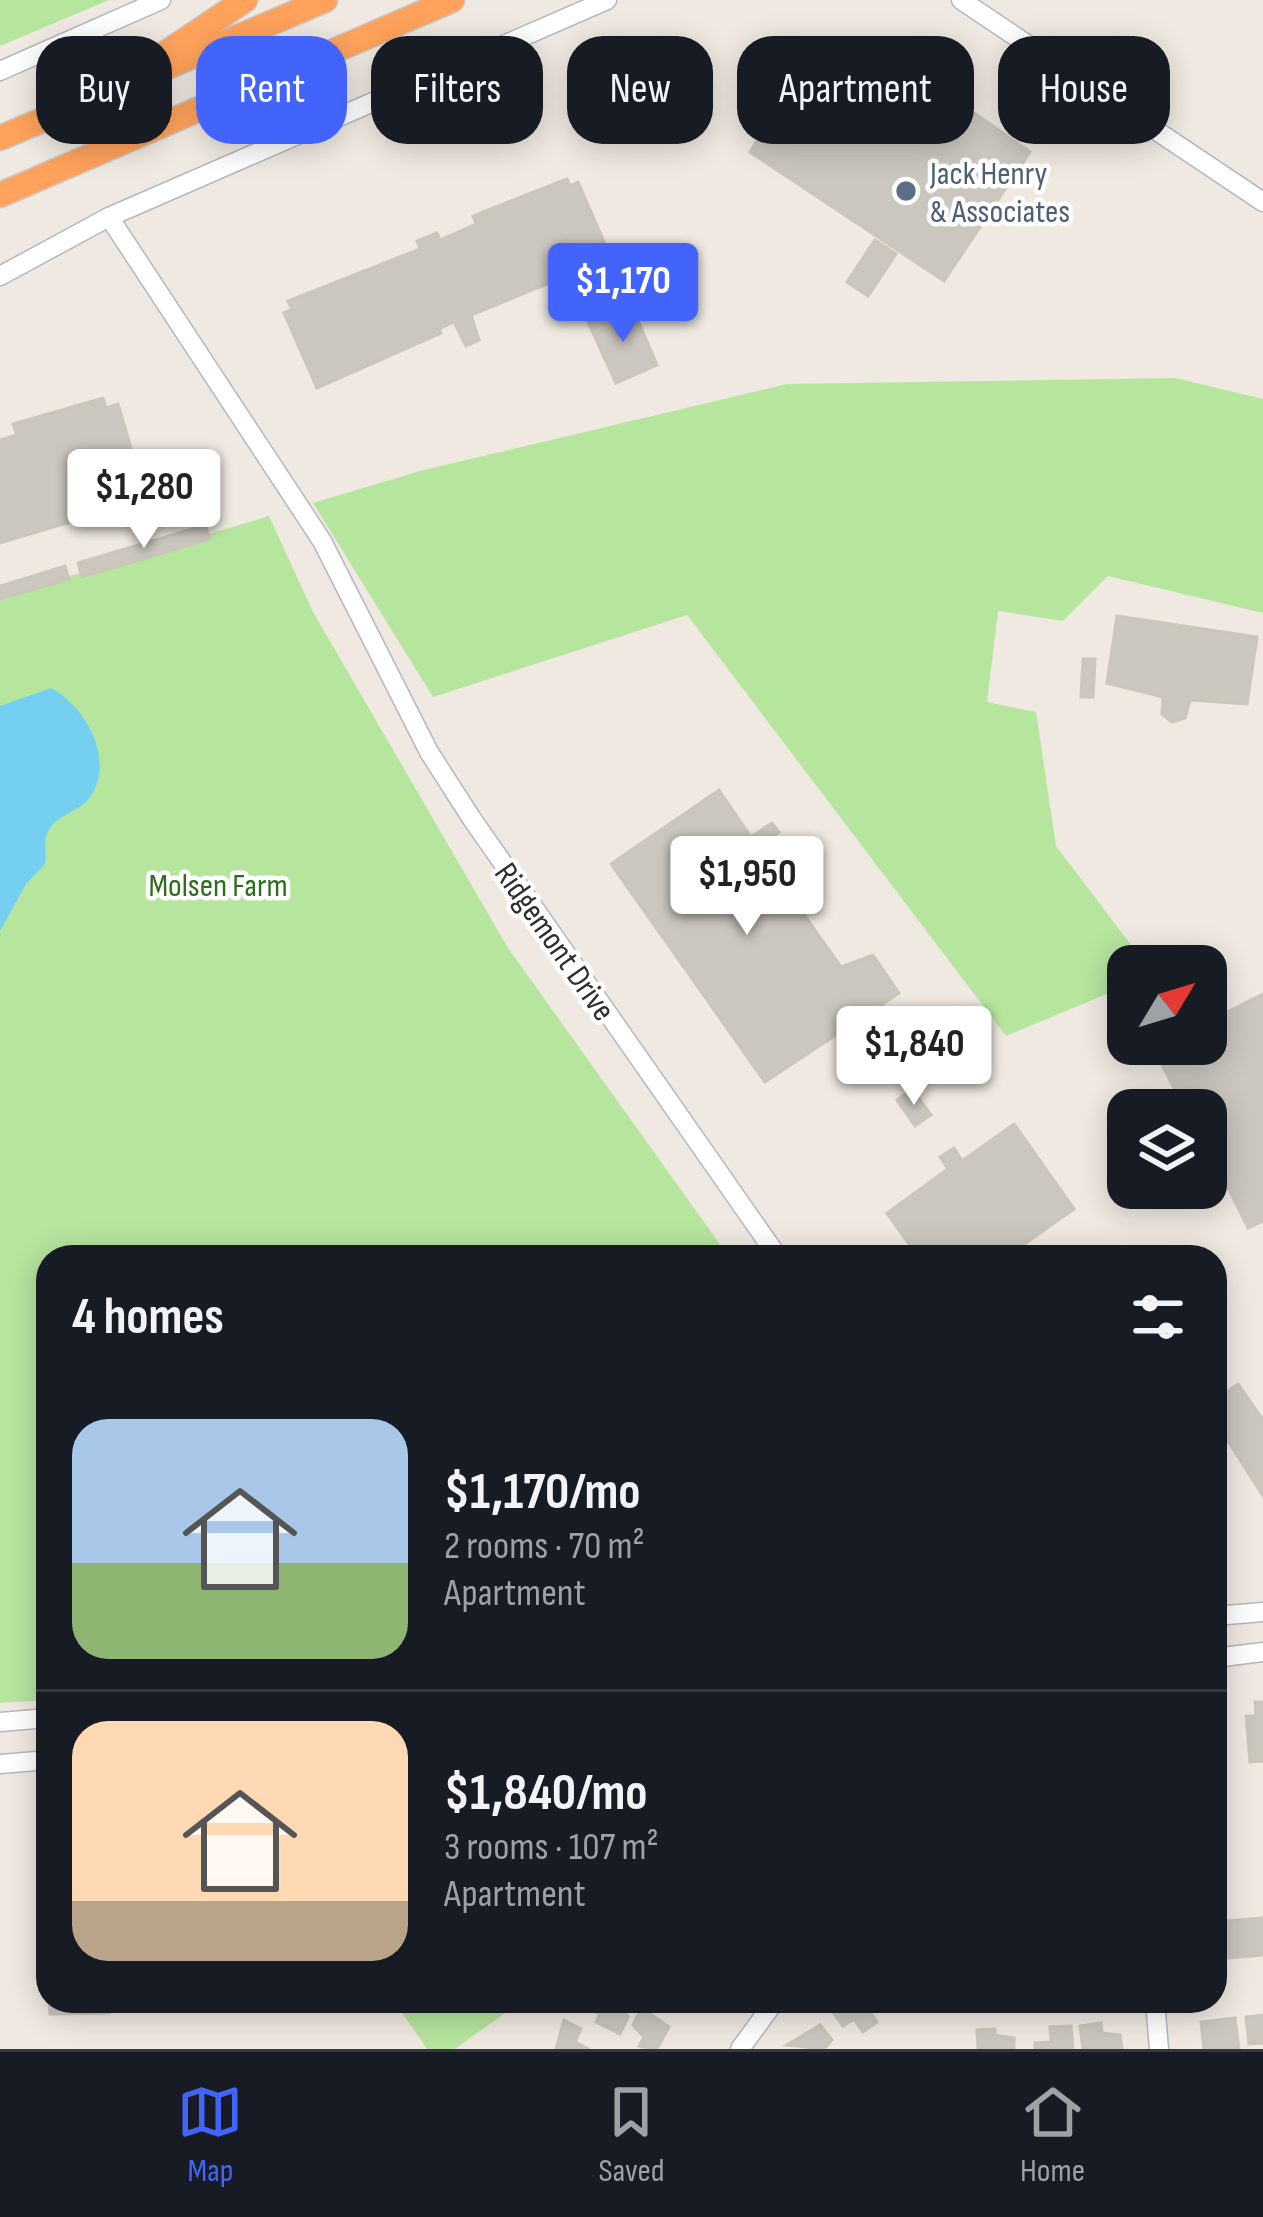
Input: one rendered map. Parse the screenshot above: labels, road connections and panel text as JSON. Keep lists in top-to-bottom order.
{
  "streets": {
    "street": ["Ridgemont Drive"]
  },
  "parks": ["Molsen Farm"],
  "places": ["Jack Henry & Associates"],
  "north": "top right",
  "page": {
    "chip": [
      "Buy",
      "Rent",
      "Filters",
      "New",
      "Apartment",
      "House"
    ],
    "price": [
      "$1,170",
      "$1,280",
      "$1,950",
      "$1,840"
    ],
    "heading": "4 homes",
    "list": [
      {
        "name": "$1,170/mo",
        "note": "2 rooms · 70 m² · Apartment"
      },
      {
        "name": "$1,840/mo",
        "note": "3 rooms · 107 m² · Apartment"
      }
    ],
    "tabs": ["Map", "Saved", "Home"]
  }
}
